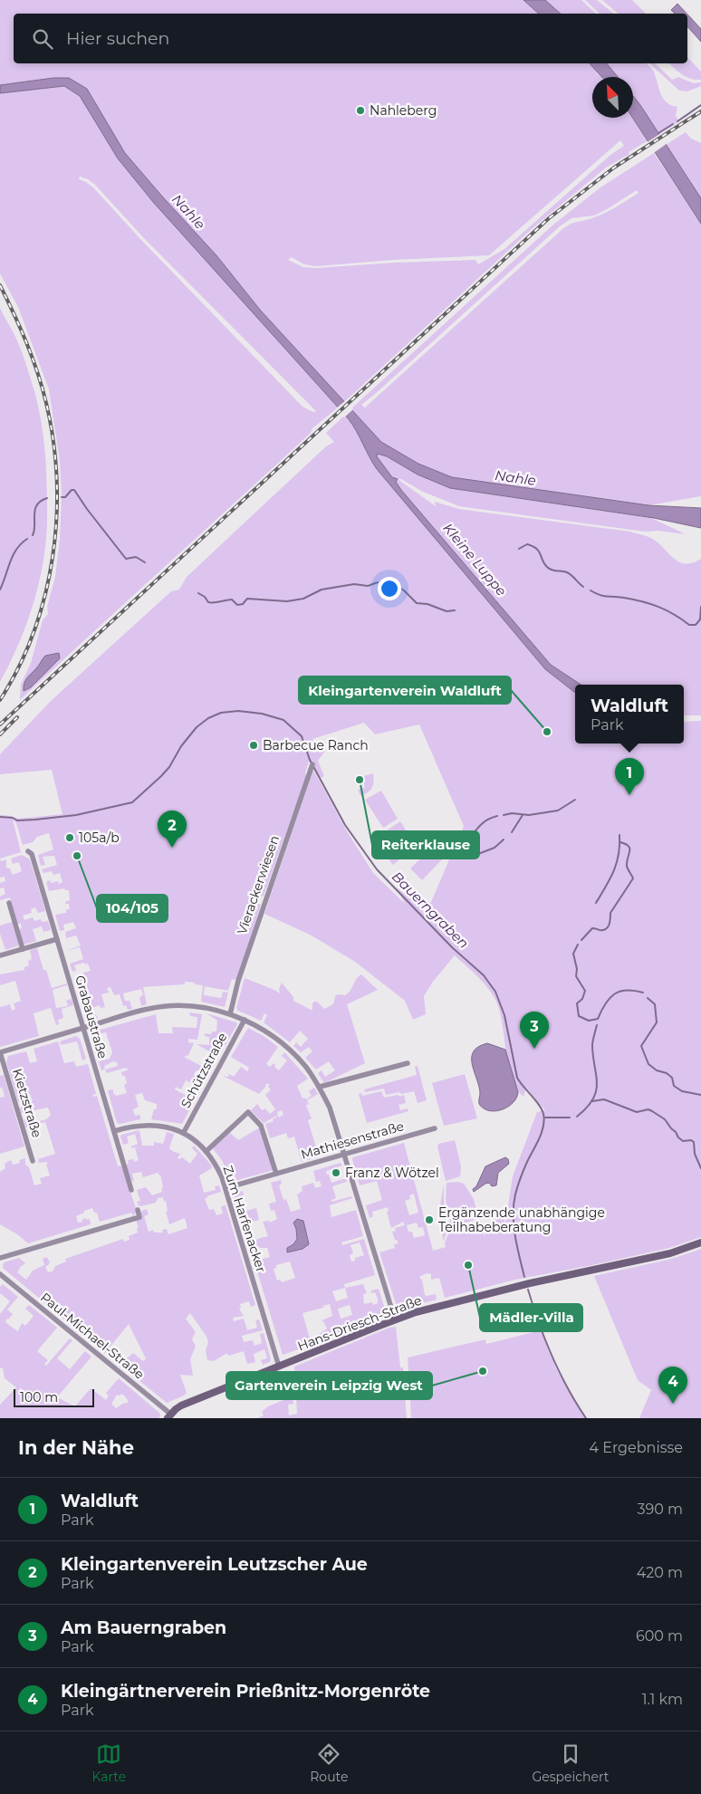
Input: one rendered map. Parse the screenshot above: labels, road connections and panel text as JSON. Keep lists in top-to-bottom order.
{
  "streets": {
    "main road": ["Hans-Driesch-Straße"],
    "street": [
      "Vierackerwiesen",
      "Grabaustraße",
      "Schützstraße",
      "Kietzstraße",
      "Mathiesenstraße",
      "Zum Harfenacker",
      "Paul-Michael-Straße"
    ]
  },
  "crossings": [
    ["Grabaustraße", "Zum Harfenacker"],
    ["Schützstraße", "Zum Harfenacker"],
    ["Mathiesenstraße", "Zum Harfenacker"],
    ["Zum Harfenacker", "Hans-Driesch-Straße"],
    ["Hans-Driesch-Straße", "Paul-Michael-Straße"]
  ],
  "water": ["Nahle", "Kleine Luppe", "Bauerngraben"],
  "places": [
    "Nahleberg",
    "Kleingartenverein Waldluft",
    "Barbecue Ranch",
    "Reiterklause",
    "105a/b",
    "104/105",
    "Franz & Wötzel",
    "Ergänzende unabhängige Teilhabeberatung",
    "Mädler-Villa",
    "Gartenverein Leipzig West"
  ],
  "scale_bar": "100 m",
  "north": "top left",
  "page": {
    "search": "Hier suchen",
    "popup": ["Waldluft", "Park"],
    "pins": [
      "1",
      "2",
      "3",
      "4"
    ],
    "scale": "100 m",
    "heading": ["In der Nähe", "4 Ergebnisse"],
    "list": [
      {
        "mark": "1",
        "name": "Waldluft",
        "note": "Park",
        "value": "390 m"
      },
      {
        "mark": "2",
        "name": "Kleingartenverein Leutzscher Aue",
        "note": "Park",
        "value": "420 m"
      },
      {
        "mark": "3",
        "name": "Am Bauerngraben",
        "note": "Park",
        "value": "600 m"
      },
      {
        "mark": "4",
        "name": "Kleingärtnerverein Prießnitz-Morgenröte",
        "note": "Park",
        "value": "1.1 km"
      }
    ],
    "nav": ["Karte", "Route", "Gespeichert"]
  }
}
